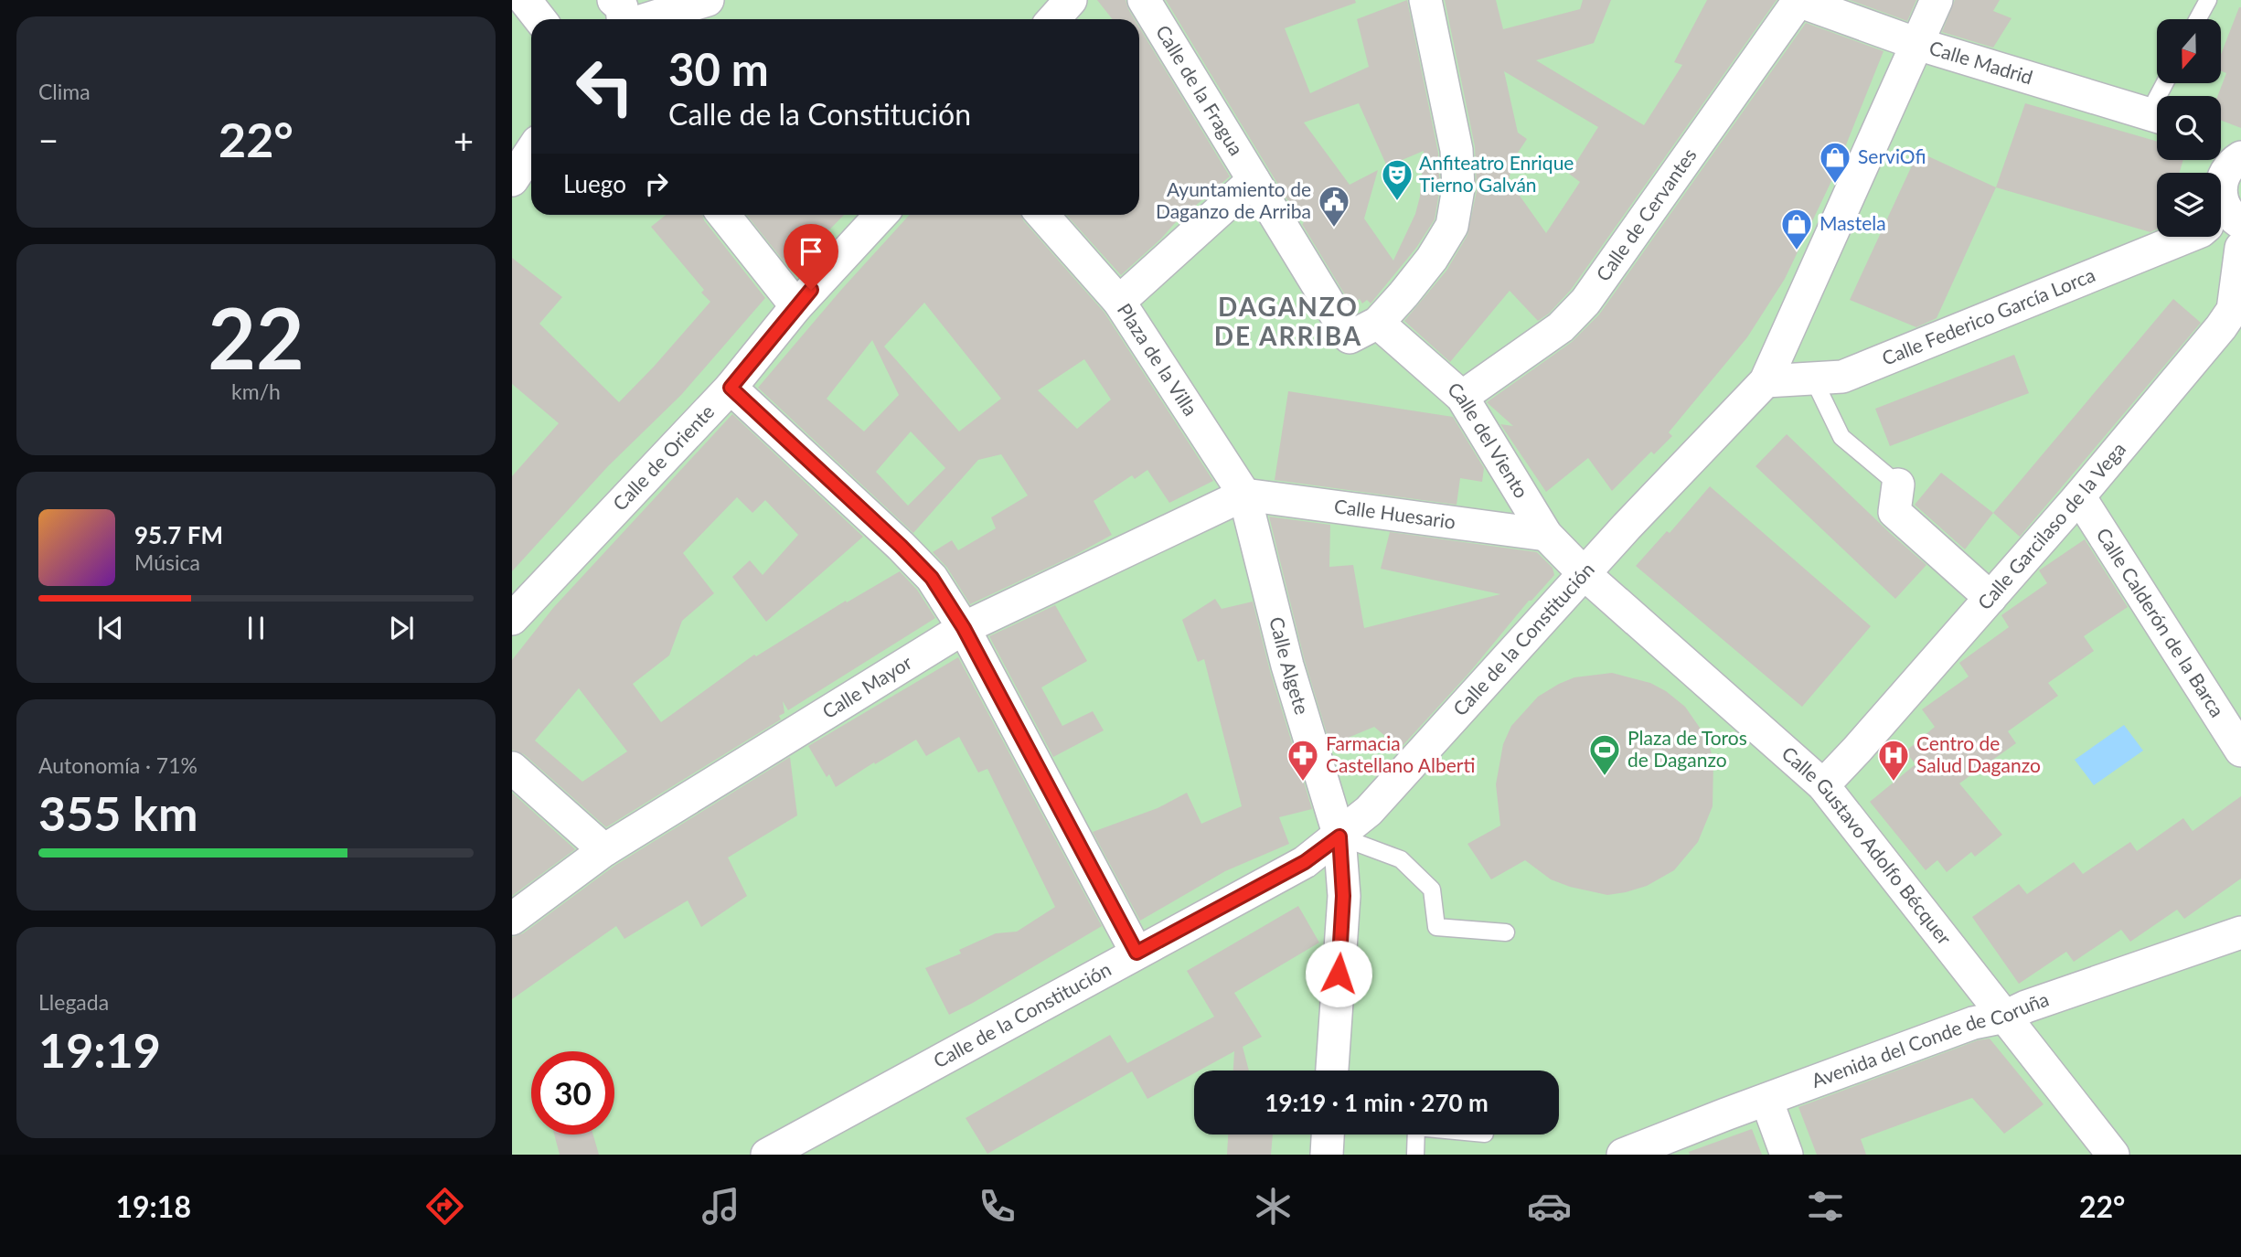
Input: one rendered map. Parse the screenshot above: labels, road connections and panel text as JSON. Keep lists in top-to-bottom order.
{
  "streets": {
    "street": [
      "Calle Madrid",
      "Calle de la Fragua",
      "Calle de Cervantes",
      "Calle Federico García Lorca",
      "Plaza de la Villa",
      "Calle del Viento",
      "Calle de Oriente",
      "Calle Huesario",
      "Calle Garcilaso de la Vega",
      "Calle Calderón de la Barca",
      "Calle de la Constitución",
      "Calle Algete",
      "Calle Mayor",
      "Calle Gustavo Adolfo Bécquer",
      "Avenida del Conde de Coruña"
    ]
  },
  "crossings": [
    ["Calle Madrid", "Calle de Cervantes"],
    ["Calle Madrid", "Calle de la Constitución"],
    ["Calle de la Fragua", "Plaza de la Villa"],
    ["Calle de Cervantes", "Calle del Viento"],
    ["Calle Federico García Lorca", "Calle de la Constitución"],
    ["Plaza de la Villa", "Calle Huesario"],
    ["Plaza de la Villa", "Calle Algete"],
    ["Plaza de la Villa", "Calle Mayor"],
    ["Calle del Viento", "Calle Huesario"],
    ["Calle del Viento", "Calle de la Constitución"],
    ["Calle del Viento", "Calle Gustavo Adolfo Bécquer"],
    ["Calle Huesario", "Calle Algete"],
    ["Calle Huesario", "Calle Mayor"],
    ["Calle Garcilaso de la Vega", "Calle Calderón de la Barca"],
    ["Calle Garcilaso de la Vega", "Calle Gustavo Adolfo Bécquer"],
    ["Calle de la Constitución", "Calle Algete"],
    ["Calle de la Constitución", "Calle Gustavo Adolfo Bécquer"],
    ["Calle Algete", "Calle Mayor"],
    ["Calle Gustavo Adolfo Bécquer", "Avenida del Conde de Coruña"]
  ],
  "districts": ["DAGANZO DE ARRIBA"],
  "places": {
    "shop": ["ServiOfi", "Mastela"],
    "theatre": ["Anfiteatro Enrique Tierno Galván"],
    "public building": ["Ayuntamiento de Daganzo de Arriba"],
    "sports": ["Plaza de Toros de Daganzo"],
    "pharmacy": ["Farmacia Castellano Alberti"],
    "hospital": ["Centro de Salud Daganzo"]
  },
  "north": "bottom",
  "page": {
    "tile": [
      "Clima",
      ["22", "km/h"],
      ["Autonomía · 71%", "355 km"],
      ["Llegada", "19:19"]
    ],
    "turn": ["30 m", "Calle de la Constitución"],
    "heat": ["−", "22°", "+"],
    "then": "Luego",
    "song": ["95.7 FM", "Música"],
    "limit": "30",
    "trip": "19:19 · 1 min · 270 m",
    "tabs": ["19:18", "22°"]
  }
}
